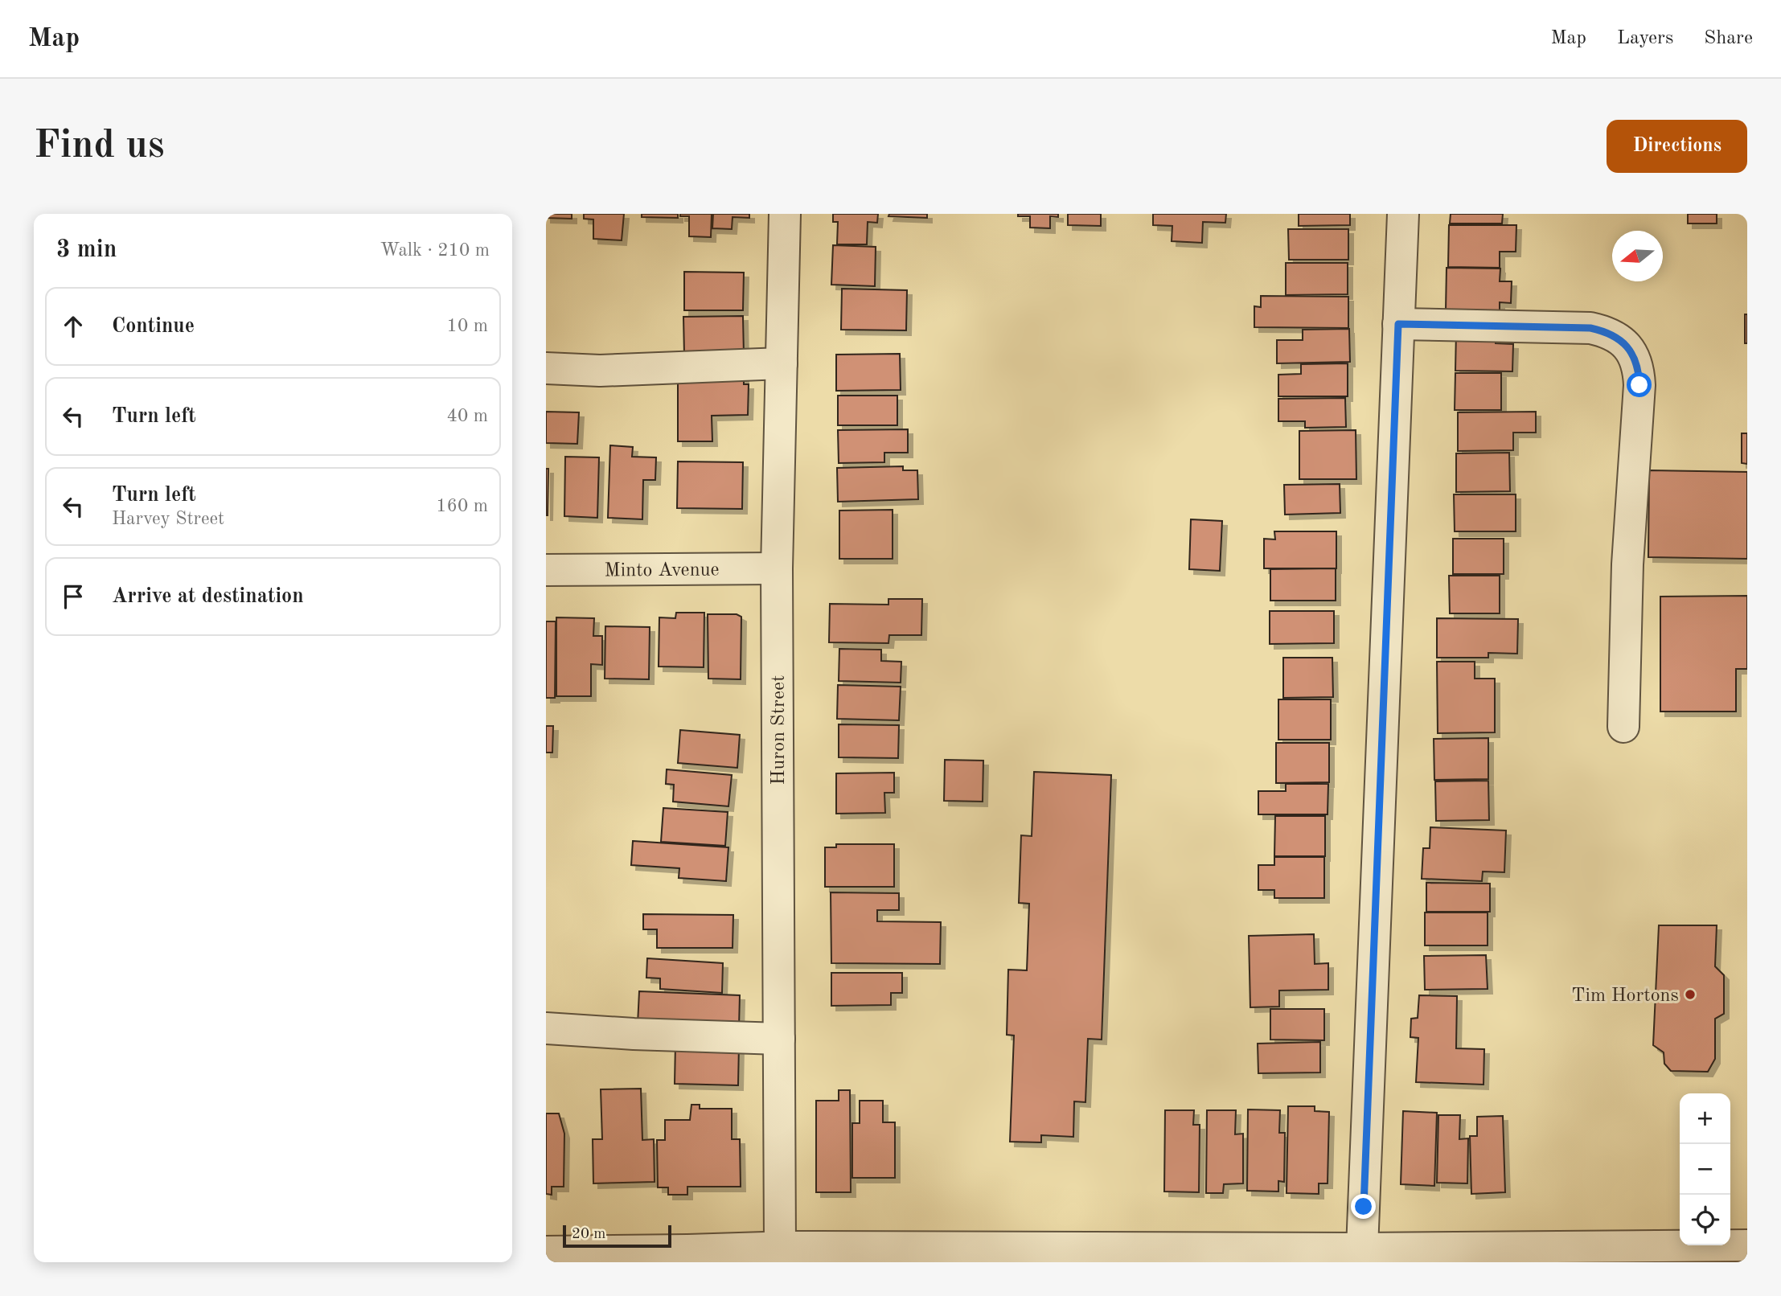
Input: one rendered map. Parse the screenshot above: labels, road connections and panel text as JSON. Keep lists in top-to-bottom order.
{
  "streets": {
    "street": ["Minto Avenue", "Huron Street"]
  },
  "crossings": [
    ["Minto Avenue", "Huron Street"]
  ],
  "places": ["Tim Hortons"],
  "scale_bar": "20 m",
  "north": "left",
  "page": {
    "header": "Map",
    "nav": ["Map", "Layers", "Share"],
    "buttons": "Directions",
    "title": "Find us",
    "heading": ["3 min", "Walk · 210 m"],
    "list": [
      ["Continue", "10 m"],
      ["Turn left", "40 m"],
      ["Turn left", "Harvey Street", "160 m"],
      "Arrive at destination"
    ],
    "map_buttons": ["+", "−"],
    "scale": "20 m"
  }
}
